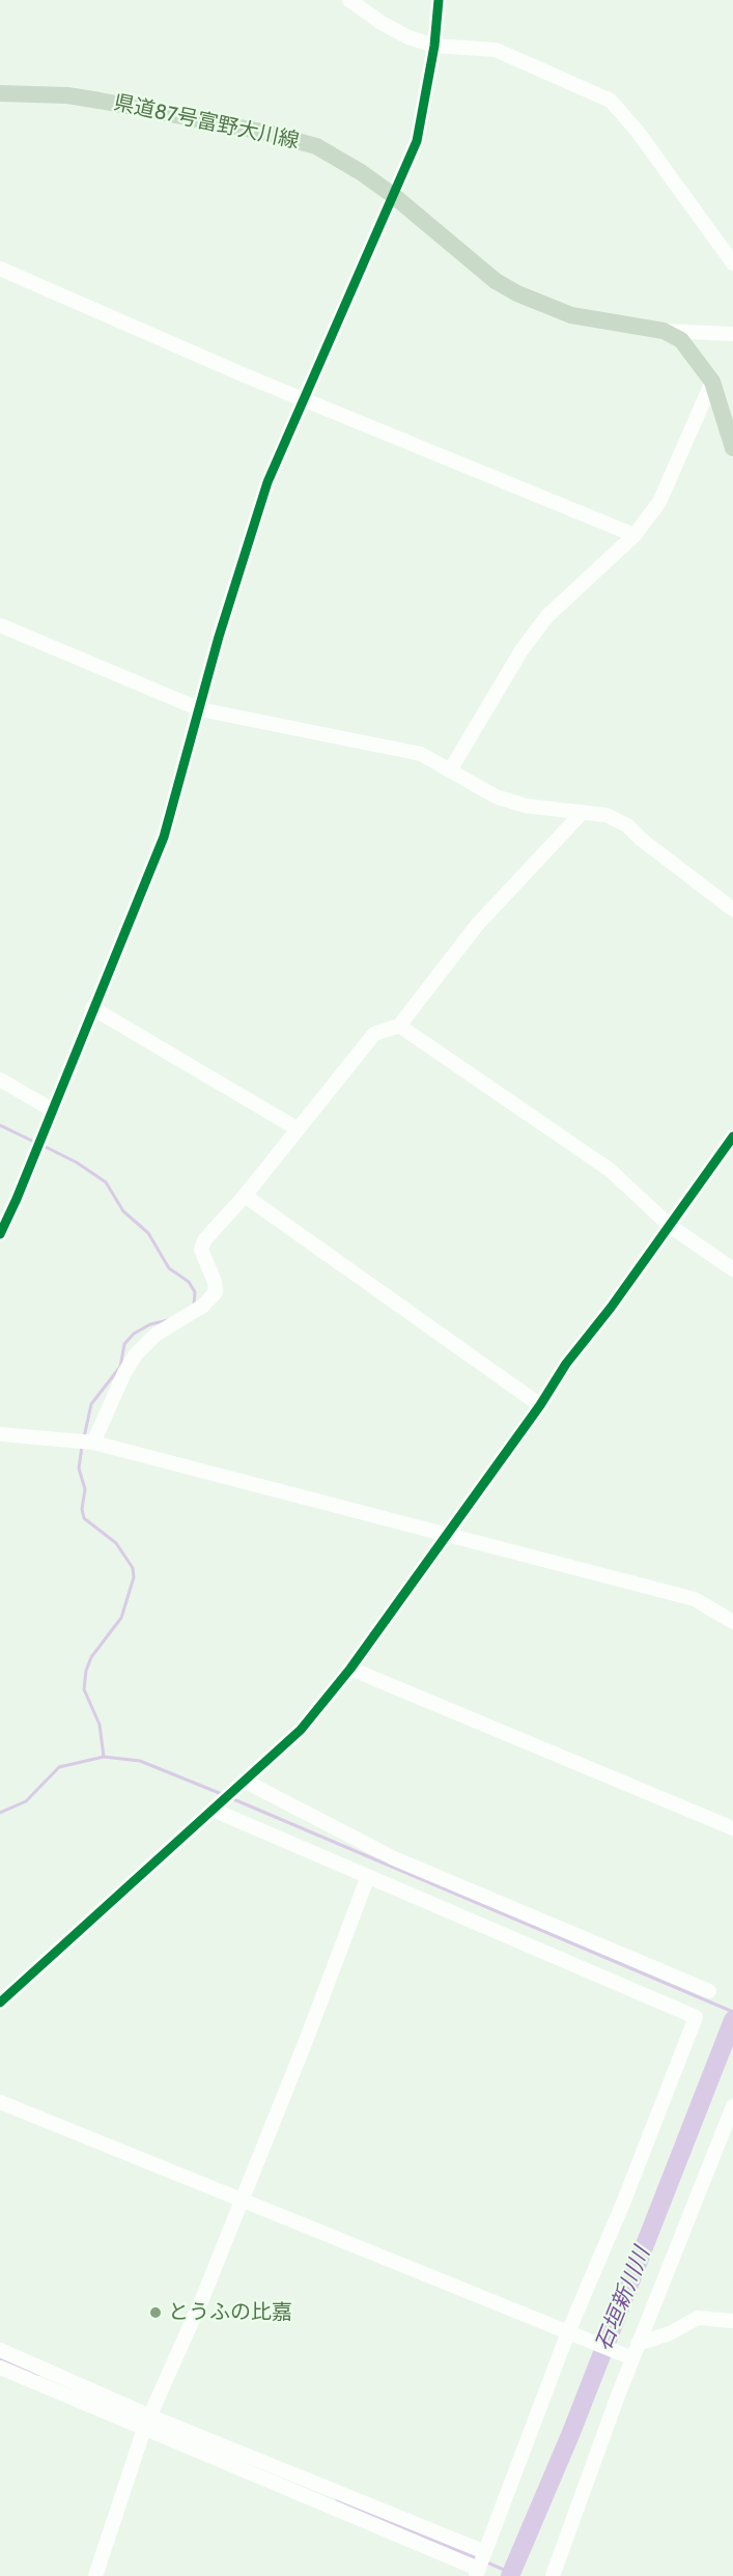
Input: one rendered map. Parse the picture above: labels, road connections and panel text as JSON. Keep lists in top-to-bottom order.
{
  "streets": {
    "main road": ["県道87号富野大川線"]
  },
  "water": ["石垣新川川"],
  "places": ["とうふの比嘉"]
}
